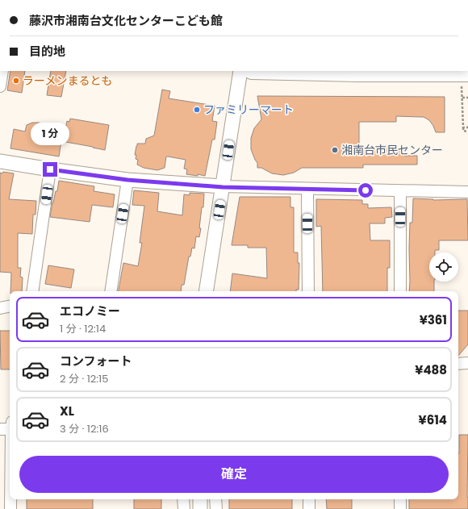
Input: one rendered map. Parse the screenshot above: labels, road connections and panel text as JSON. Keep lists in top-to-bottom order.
{
  "places": ["ラーメンまるとも", "ファミリーマート", "湘南台市民センター"],
  "page": {
    "banner": ["藤沢市湘南台文化センターこども館", "目的地"],
    "bubble": "1 分",
    "list": [
      {
        "name": "エコノミー",
        "note": "1 分 · 12:14",
        "value": "¥361"
      },
      {
        "name": "コンフォート",
        "note": "2 分 · 12:15",
        "value": "¥488"
      },
      {
        "name": "XL",
        "note": "3 分 · 12:16",
        "value": "¥614"
      }
    ],
    "buttons": "確定"
  }
}
